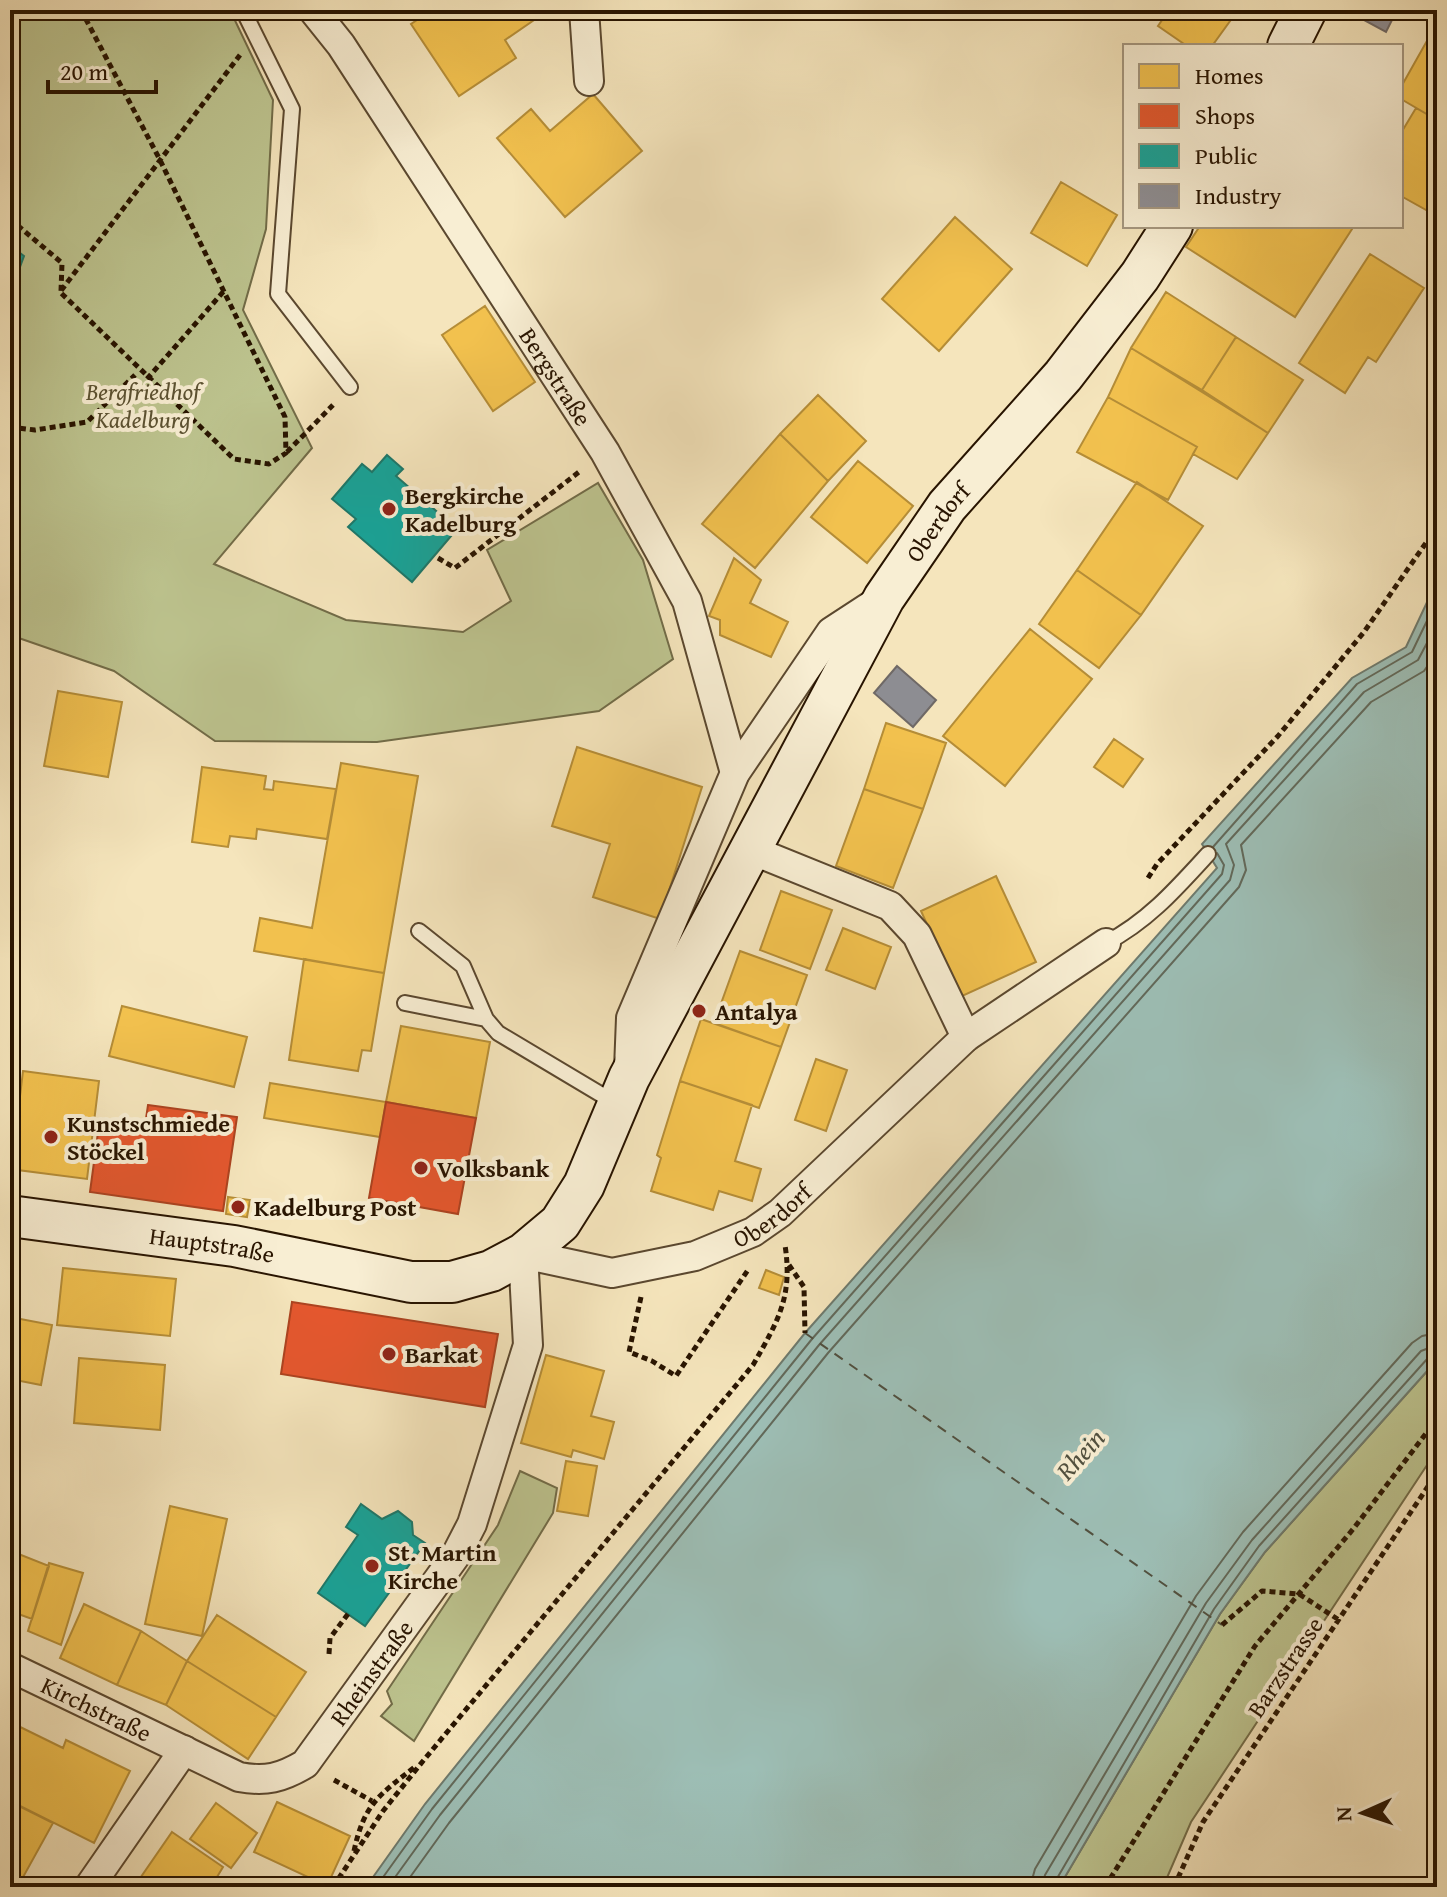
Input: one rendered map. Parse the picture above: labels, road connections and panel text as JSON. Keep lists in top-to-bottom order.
{
  "streets": {
    "main road": ["Oberdorf", "Hauptstraße"],
    "street": ["Bergstraße", "Rheinstraße", "Kirchstraße"],
    "path": ["Barzstrasse"]
  },
  "crossings": [
    ["Oberdorf", "Hauptstraße"],
    ["Oberdorf", "Rheinstraße"]
  ],
  "water": ["Rhein"],
  "parks": ["Bergfriedhof Kadelburg"],
  "places": [
    "Bergkirche Kadelburg",
    "Antalya",
    "Kunstschmiede Stöckel",
    "Volksbank",
    "Kadelburg Post",
    "Barkat",
    "St. Martin Kirche"
  ],
  "legend": [
    "Homes",
    "Shops",
    "Public",
    "Industry"
  ],
  "scale_bar": "20 m",
  "north": "left"
}
